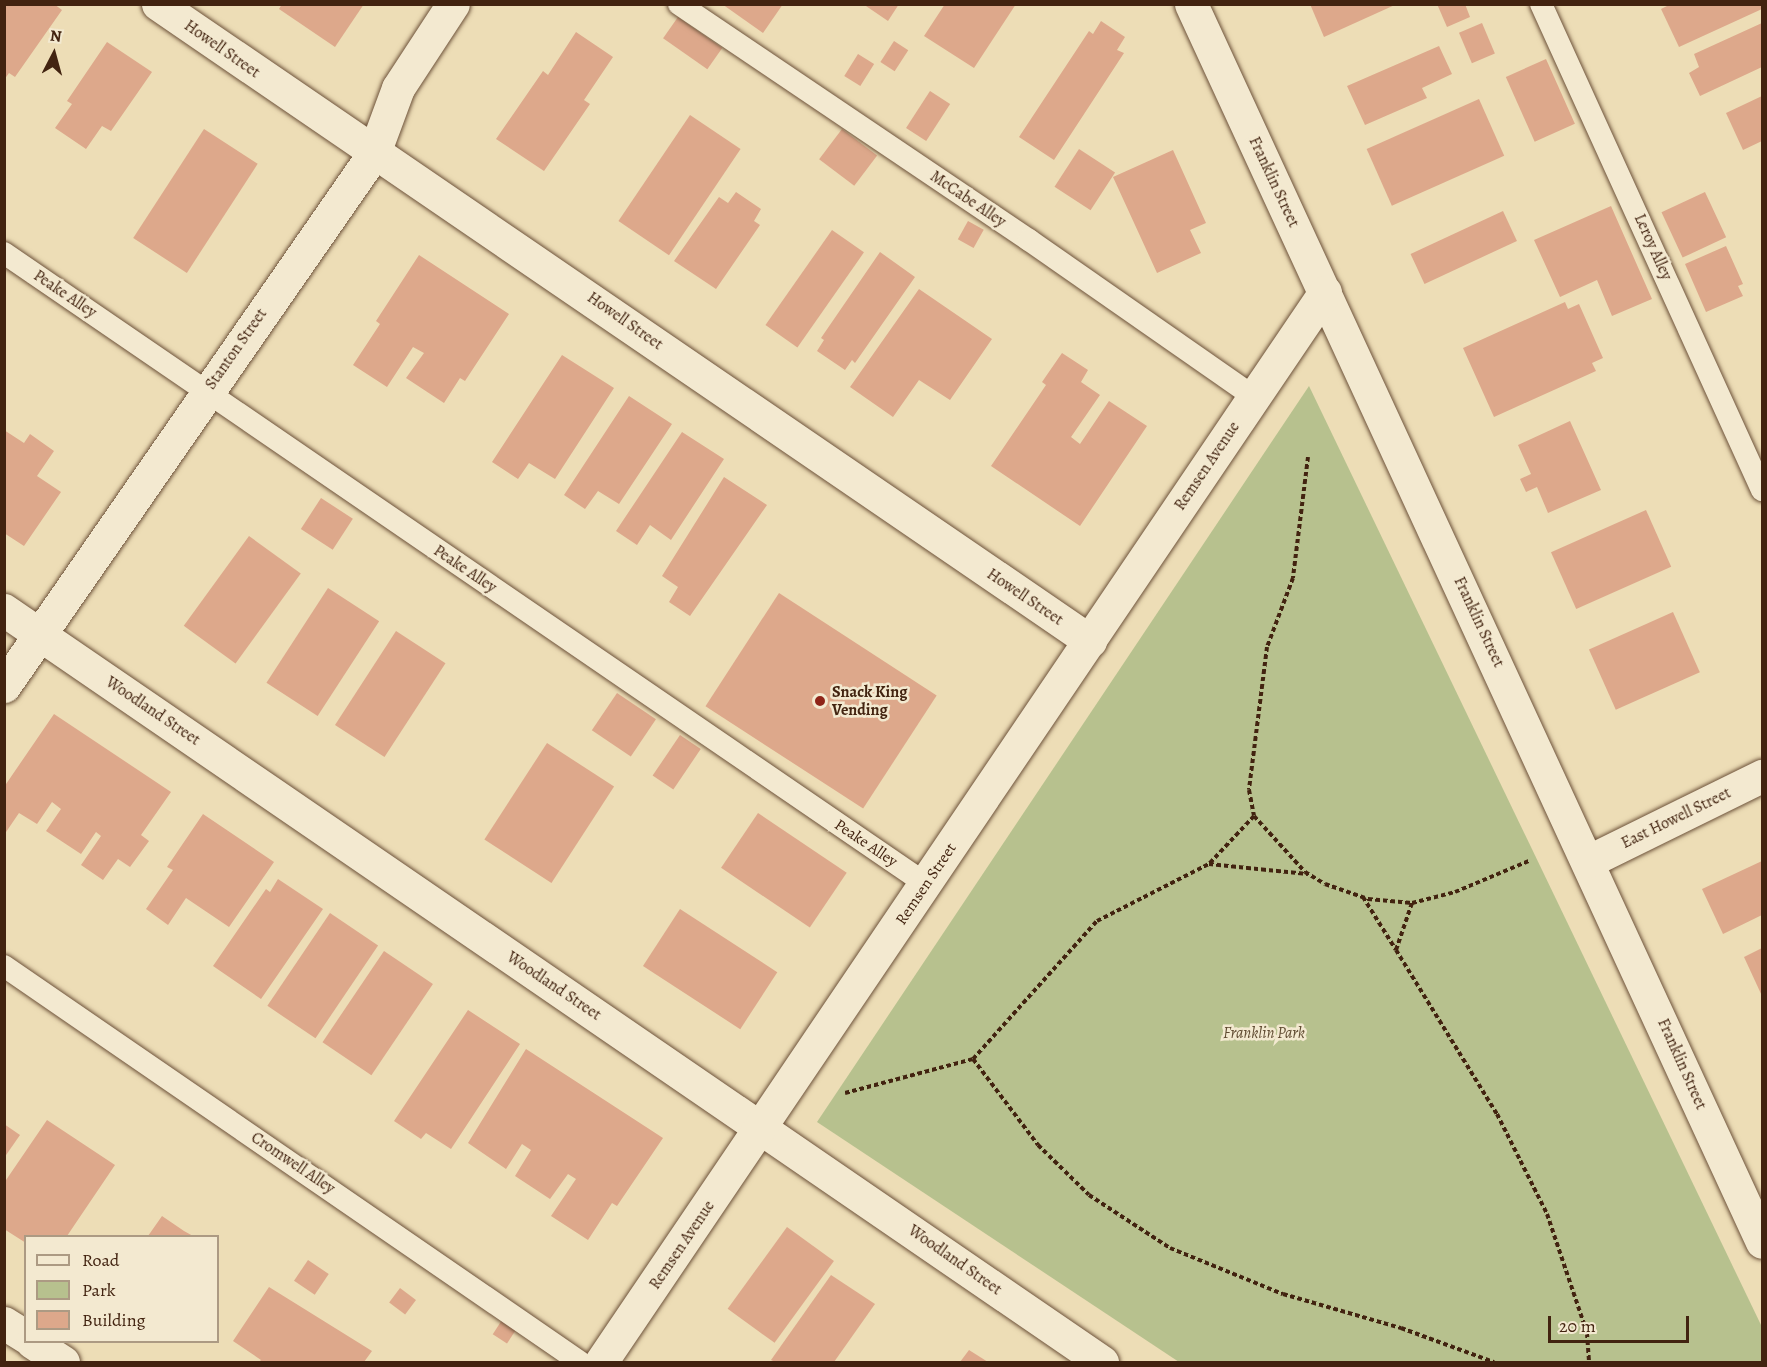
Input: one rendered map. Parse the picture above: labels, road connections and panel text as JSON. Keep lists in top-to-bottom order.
{
  "streets": {
    "street": [
      "Howell Street",
      "Franklin Street",
      "Stanton Street",
      "Remsen Avenue",
      "Woodland Street",
      "East Howell Street",
      "Remsen Street"
    ],
    "lane": [
      "McCabe Alley",
      "Leroy Alley",
      "Peake Alley",
      "Cromwell Alley"
    ]
  },
  "crossings": [
    ["Howell Street", "Stanton Street"],
    ["Howell Street", "Remsen Avenue"],
    ["Howell Street", "Remsen Street"],
    ["Franklin Street", "Remsen Avenue"],
    ["Franklin Street", "East Howell Street"],
    ["McCabe Alley", "Remsen Avenue"],
    ["Peake Alley", "Stanton Street"],
    ["Peake Alley", "Remsen Street"],
    ["Stanton Street", "Woodland Street"],
    ["Remsen Avenue", "Woodland Street"],
    ["Remsen Avenue", "Remsen Street"],
    ["Woodland Street", "Remsen Street"]
  ],
  "parks": ["Franklin Park"],
  "places": ["Snack King Vending"],
  "legend": ["Road", "Park", "Building"],
  "scale_bar": "20 m",
  "north": "top"
}
